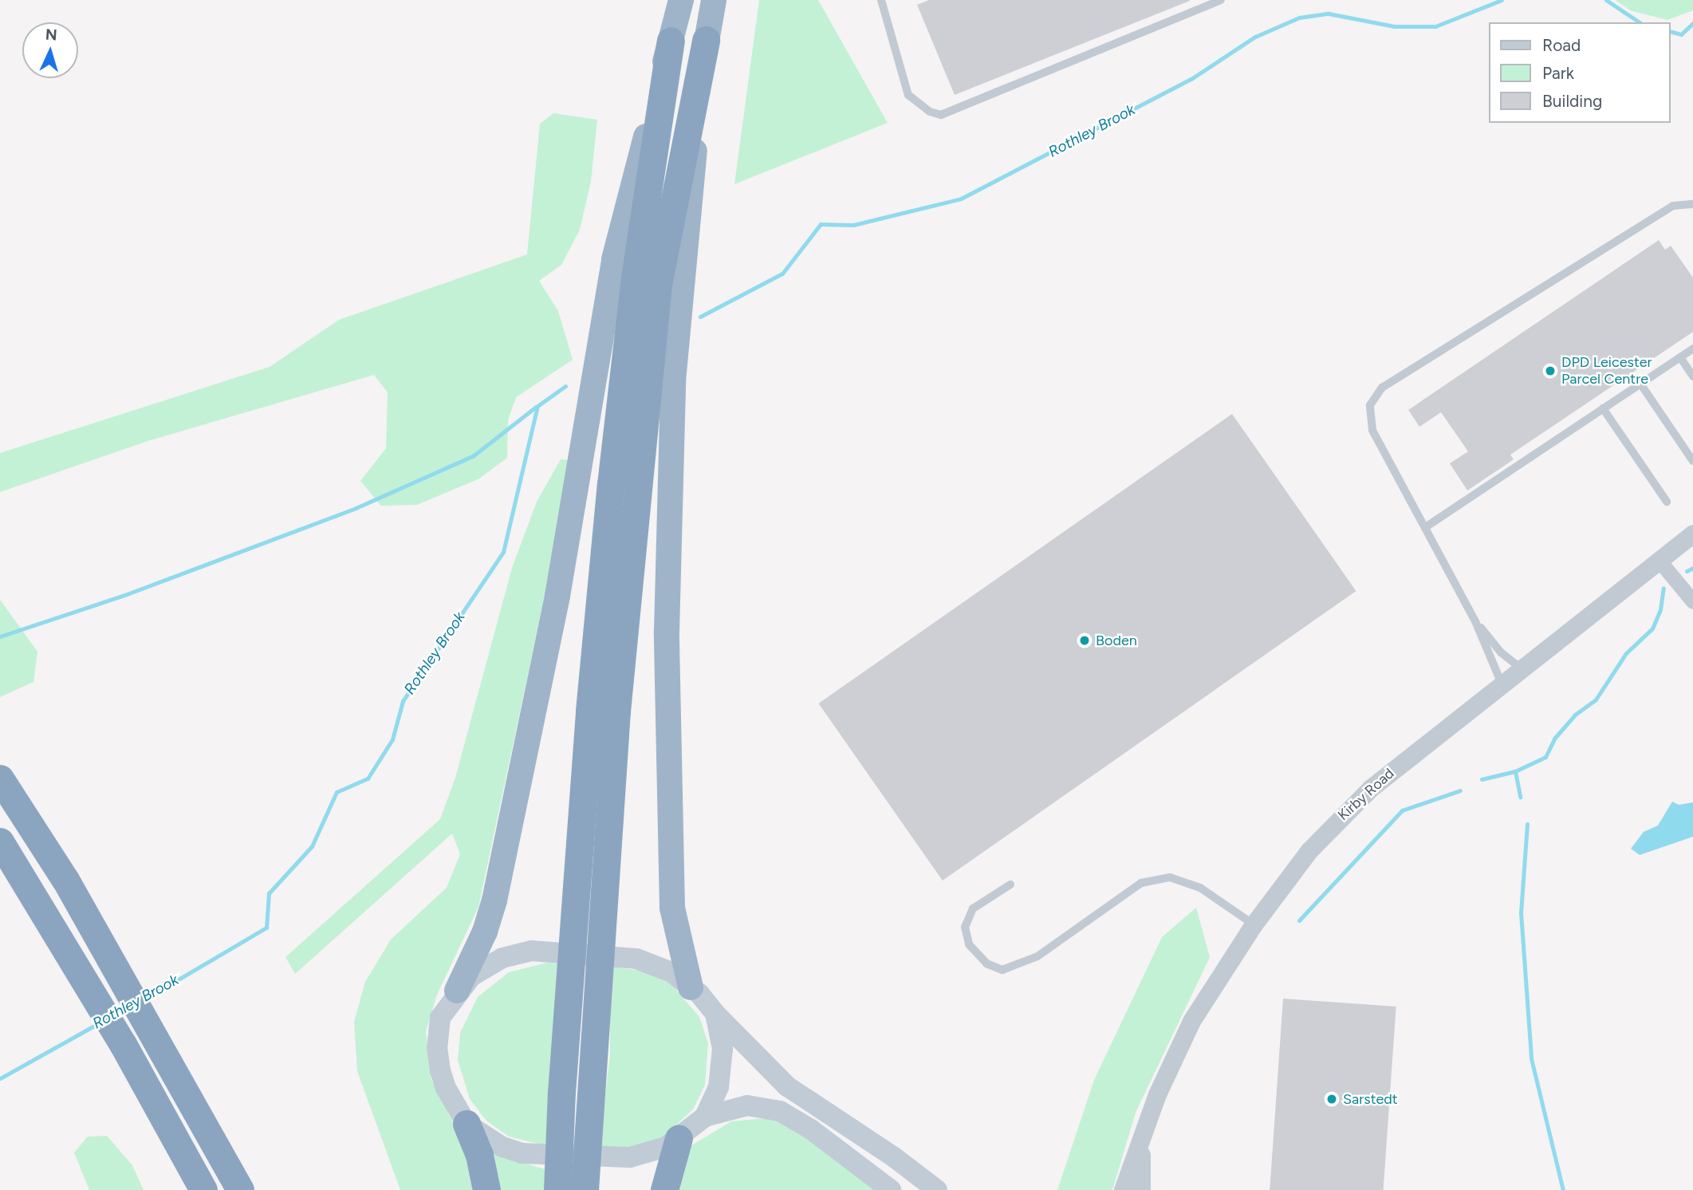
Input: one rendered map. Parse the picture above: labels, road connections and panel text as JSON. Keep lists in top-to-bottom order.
{
  "streets": {
    "street": ["Kirby Road"]
  },
  "water": ["Rothley Brook"],
  "places": ["DPD Leicester Parcel Centre", "Boden", "Sarstedt"],
  "legend": ["Road", "Park", "Building"],
  "north": "top"
}
